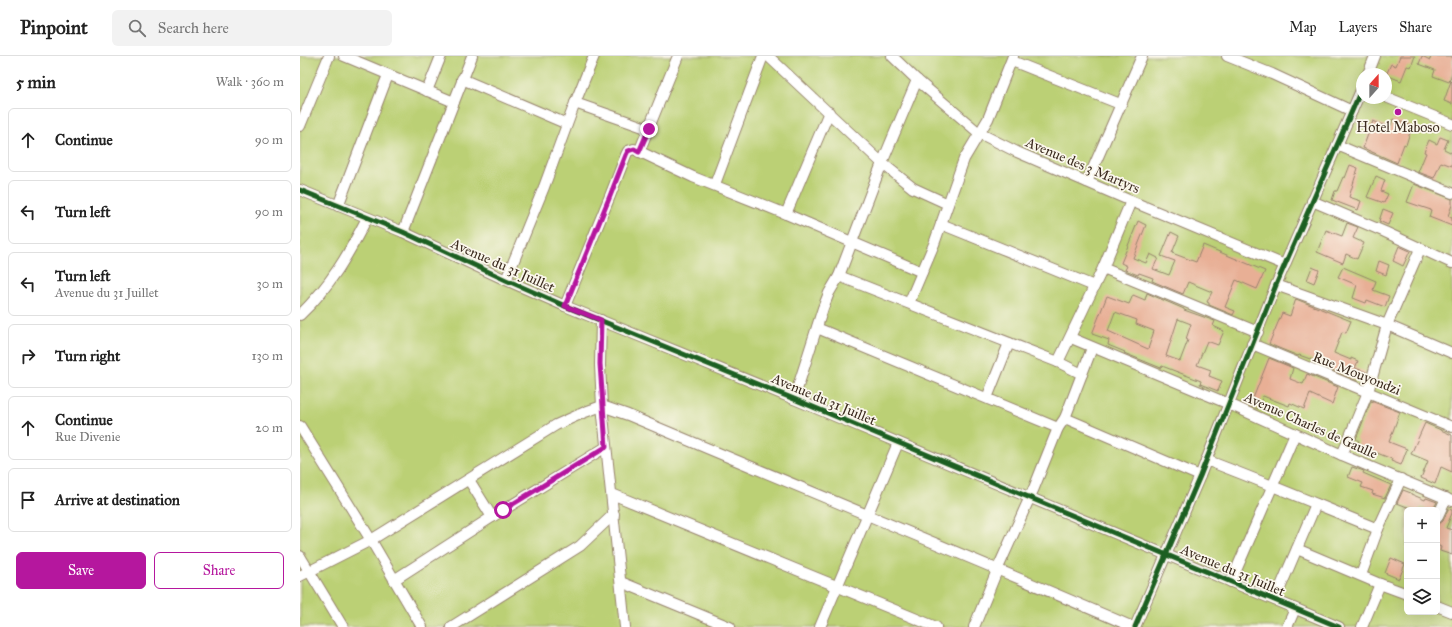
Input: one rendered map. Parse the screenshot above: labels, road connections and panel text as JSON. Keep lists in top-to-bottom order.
{
  "streets": {
    "street": [
      "Avenue des 3 Martyrs",
      "Avenue du 31 Juillet",
      "Rue Mouyondzi",
      "Avenue Charles de Gaulle"
    ]
  },
  "places": ["Hotel Maboso"],
  "north": "top",
  "page": {
    "header": "Pinpoint",
    "search": "Search here",
    "nav": ["Map", "Layers", "Share"],
    "heading": ["5 min", "Walk · 360 m"],
    "list": [
      ["Continue", "90 m"],
      ["Turn left", "90 m"],
      ["Turn left", "Avenue du 31 Juillet", "30 m"],
      ["Turn right", "130 m"],
      ["Continue", "Rue Divenie", "20 m"],
      "Arrive at destination"
    ],
    "map_buttons": ["+", "−"],
    "buttons": ["Save", "Share"]
  }
}
